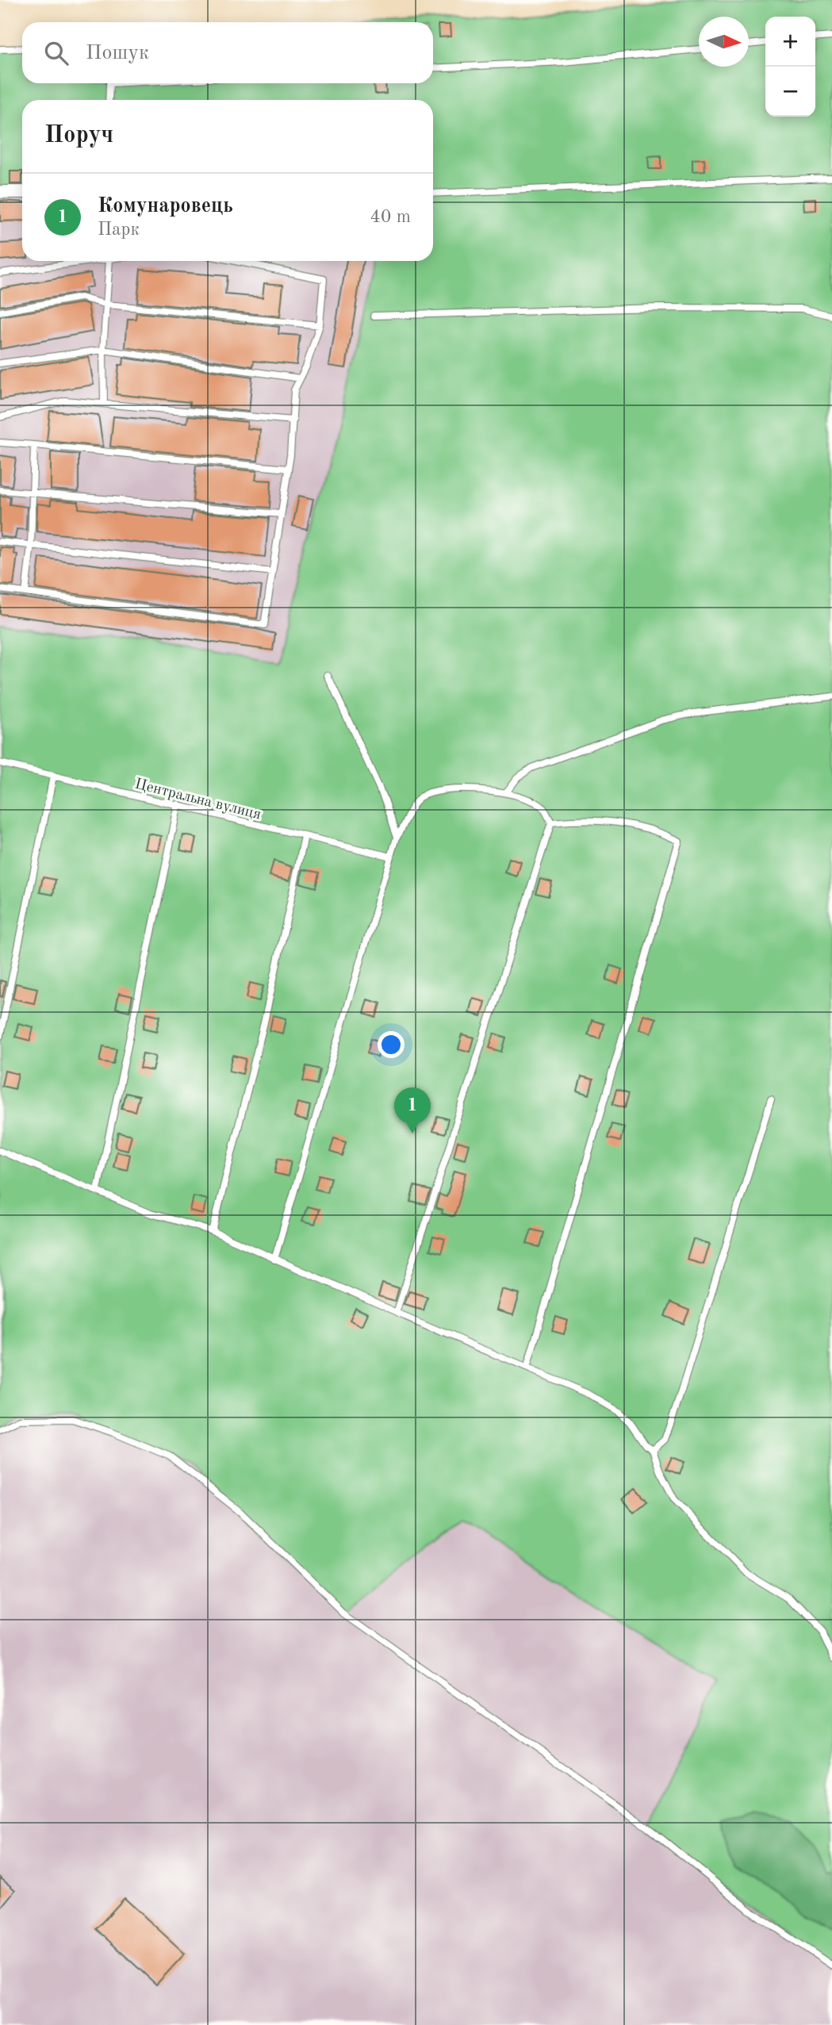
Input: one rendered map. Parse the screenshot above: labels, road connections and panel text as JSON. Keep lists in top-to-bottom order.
{
  "streets": {
    "lane": ["Центральна вулиця"]
  },
  "north": "right",
  "page": {
    "map_buttons": ["+", "−"],
    "search": "Пошук",
    "heading": "Поруч",
    "list": [
      {
        "mark": "1",
        "name": "Комунаровець",
        "note": "Парк",
        "value": "40 m"
      }
    ],
    "pins": "1"
  }
}
